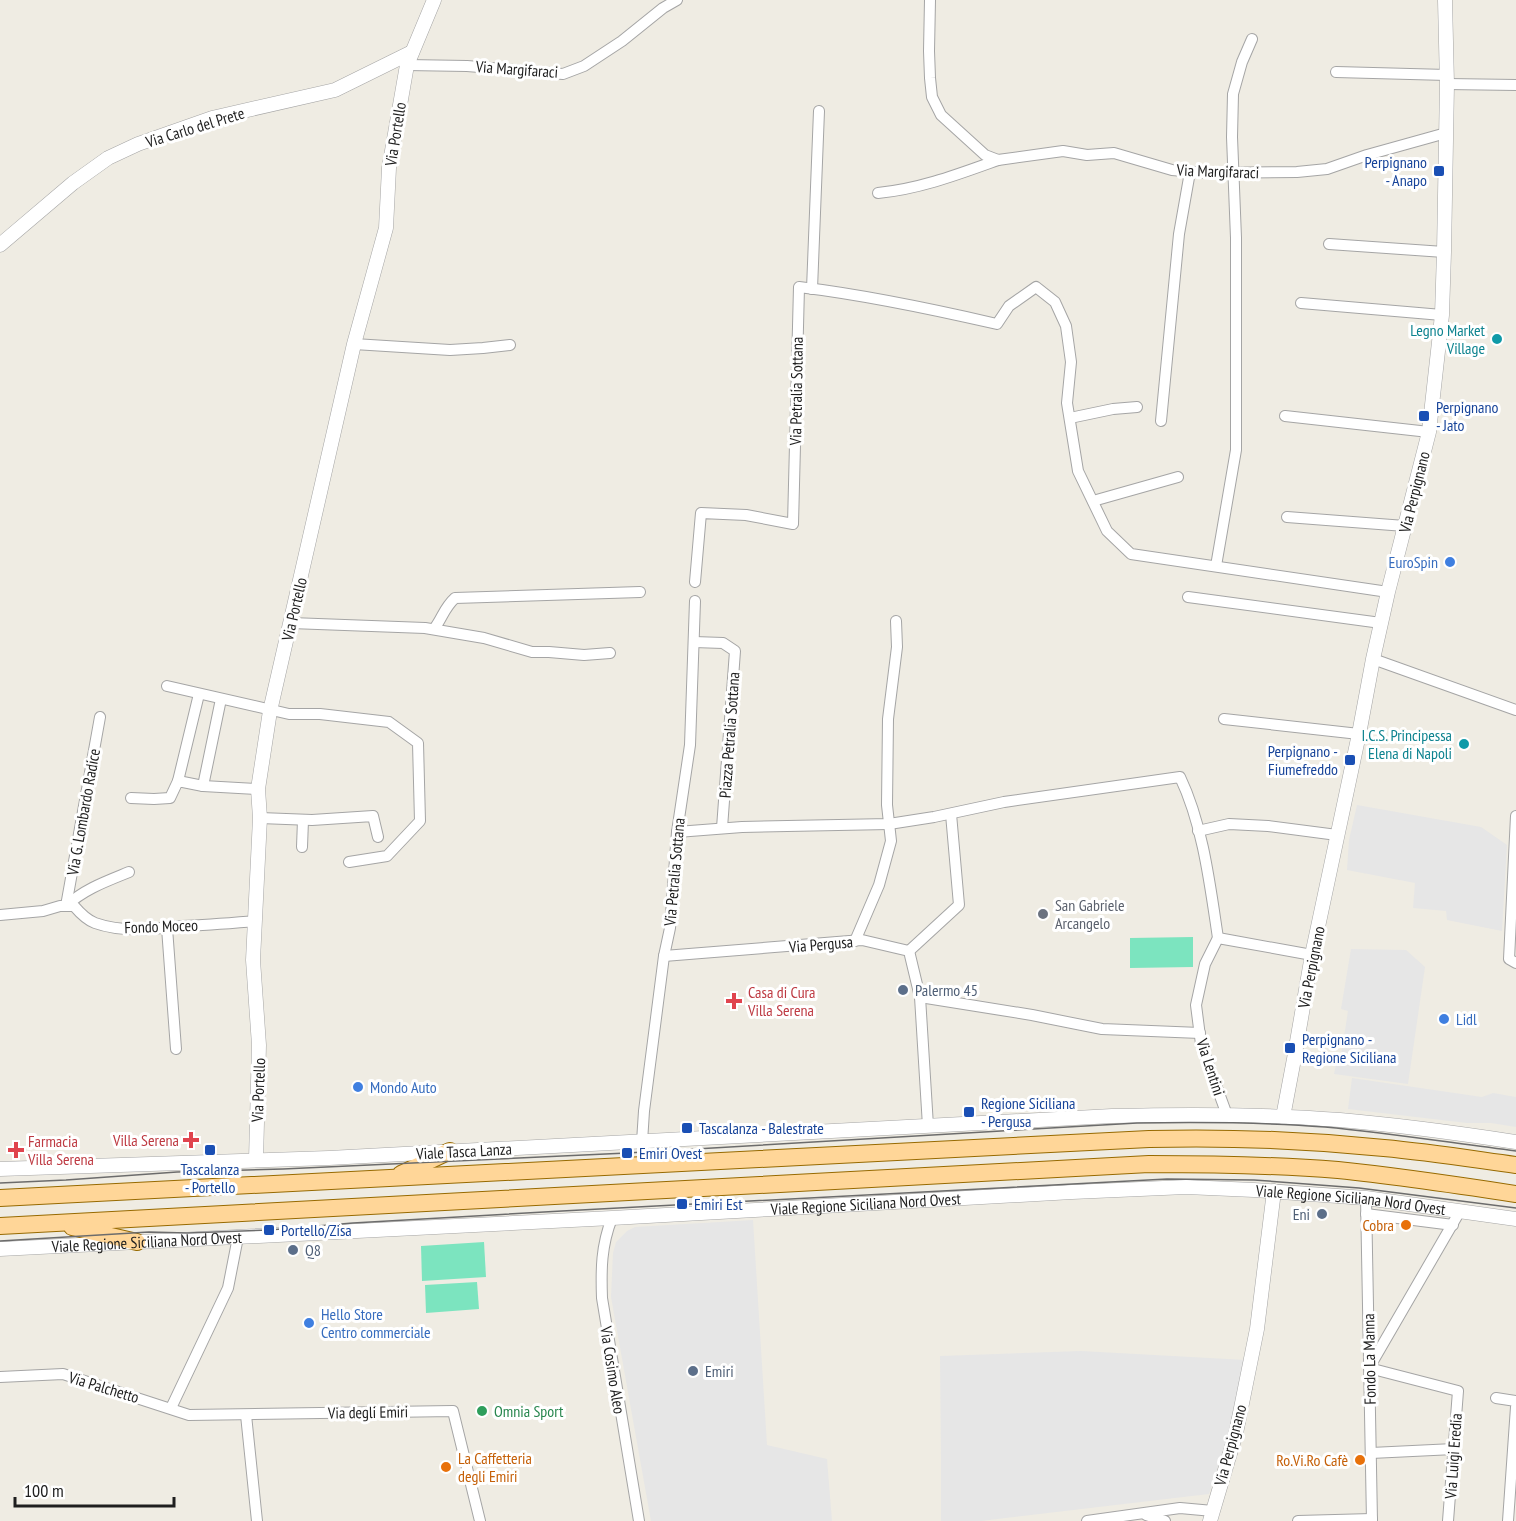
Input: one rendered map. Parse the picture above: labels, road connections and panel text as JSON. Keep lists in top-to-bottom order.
{
  "streets": {
    "main road": ["Viale Regione Siciliana Nord Ovest"],
    "street": [
      "Via Margifaraci",
      "Via Carlo del Prete",
      "Via Portello",
      "Via Petralia Sottana",
      "Via Perpignano",
      "Piazza Petralia Sottana",
      "Via G. Lombardo Radice",
      "Fondo Moceo",
      "Via Pergusa",
      "Via Lentini",
      "Viale Tasca Lanza",
      "Fondo La Manna",
      "Via Cosimo Aleo",
      "Via Palchetto",
      "Via degli Emiri",
      "Via Luigi Eredia"
    ]
  },
  "crossings": [
    ["Via Margifaraci", "Via Portello"],
    ["Via Margifaraci", "Via Perpignano"],
    ["Via Carlo del Prete", "Via Portello"],
    ["Via Portello", "Fondo Moceo"],
    ["Via Portello", "Viale Tasca Lanza"],
    ["Via Petralia Sottana", "Piazza Petralia Sottana"],
    ["Via Petralia Sottana", "Via Pergusa"],
    ["Via Petralia Sottana", "Viale Tasca Lanza"],
    ["Via Perpignano", "Viale Regione Siciliana Nord Ovest"],
    ["Via G. Lombardo Radice", "Fondo Moceo"],
    ["Viale Regione Siciliana Nord Ovest", "Fondo La Manna"],
    ["Viale Regione Siciliana Nord Ovest", "Via Cosimo Aleo"],
    ["Fondo La Manna", "Via Luigi Eredia"],
    ["Via Palchetto", "Via degli Emiri"]
  ],
  "places": {
    "transit": [
      "Perpignano - Anapo",
      "Perpignano - Jato",
      "Perpignano - Fiumefreddo",
      "Perpignano - Regione Siciliana",
      "Regione Siciliana - Pergusa",
      "Tascalanza - Balestrate",
      "Tascalanza - Portello",
      "Emiri Ovest",
      "Emiri Est",
      "Portello/Zisa"
    ],
    "other": [
      "Legno Market Village",
      "EuroSpin",
      "I.C.S. Principessa Elena di Napoli",
      "San Gabriele Arcangelo",
      "Palermo 45",
      "Lidl",
      "Mondo Auto",
      "Eni",
      "Cobra",
      "Q8",
      "Hello Store Centro commerciale",
      "Emiri",
      "Omnia Sport",
      "Ro.Vi.Ro Cafè",
      "La Caffetteria degli Emiri"
    ],
    "health": ["Casa di Cura Villa Serena", "Villa Serena", "Farmacia Villa Serena"]
  },
  "scale_bar": "100 m"
}
